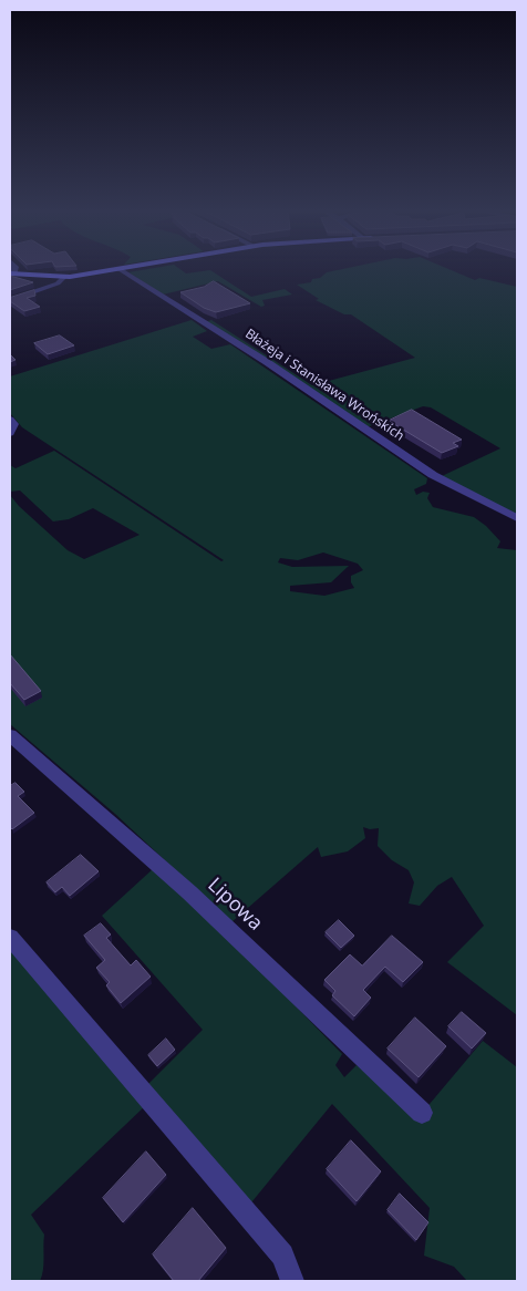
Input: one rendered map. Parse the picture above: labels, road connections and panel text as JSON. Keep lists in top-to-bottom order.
{
  "streets": {
    "street": ["Błażeja i Stanisława Wrońskich", "Lipowa"]
  }
}
